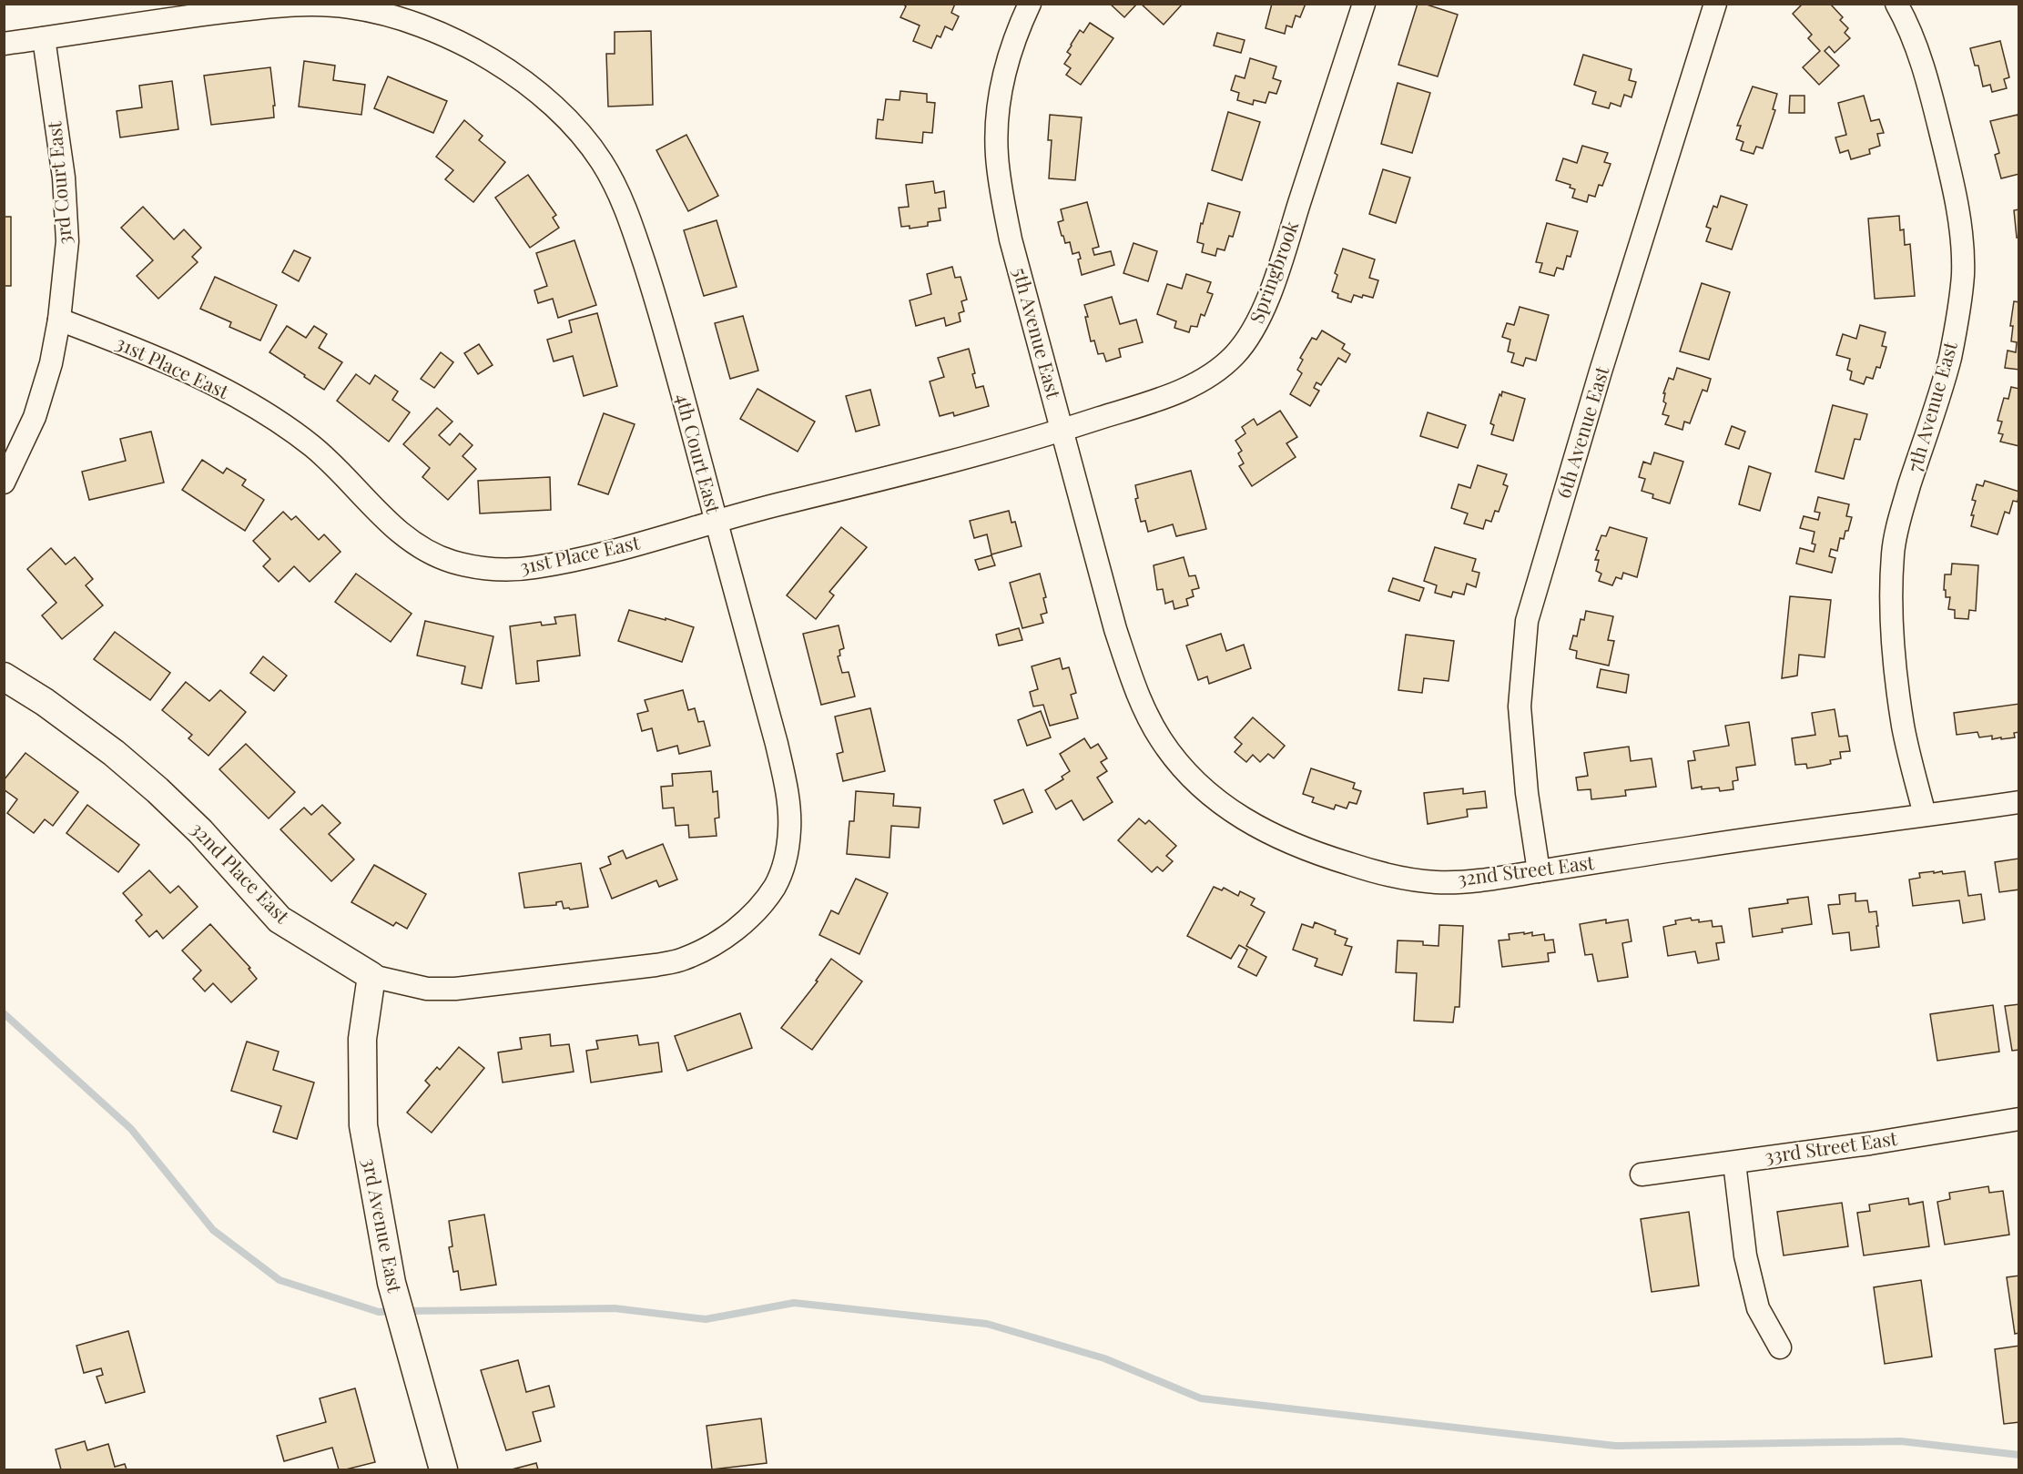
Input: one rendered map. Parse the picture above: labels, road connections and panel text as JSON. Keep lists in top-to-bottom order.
{
  "streets": {
    "street": [
      "3rd Court East",
      "Springbrook",
      "5th Avenue East",
      "31st Place East",
      "7th Avenue East",
      "6th Avenue East",
      "4th Court East",
      "32nd Street East",
      "32nd Place East",
      "33rd Street East",
      "3rd Avenue East"
    ]
  },
  "crossings": [
    ["3rd Court East", "31st Place East"],
    ["3rd Court East", "4th Court East"],
    ["Springbrook", "5th Avenue East"],
    ["Springbrook", "31st Place East"],
    ["5th Avenue East", "31st Place East"],
    ["5th Avenue East", "32nd Street East"],
    ["31st Place East", "4th Court East"],
    ["7th Avenue East", "32nd Street East"],
    ["6th Avenue East", "32nd Street East"],
    ["4th Court East", "32nd Place East"],
    ["32nd Place East", "3rd Avenue East"]
  ]
}
